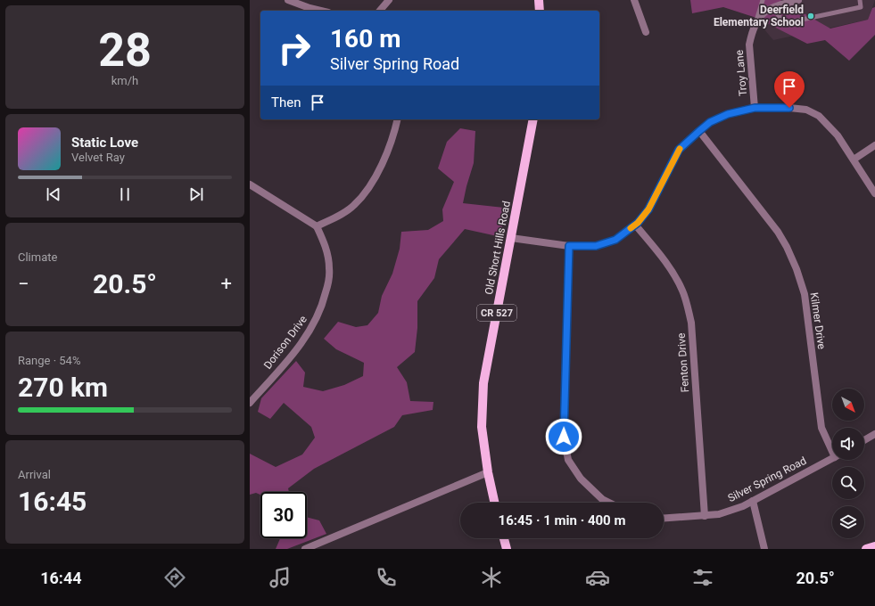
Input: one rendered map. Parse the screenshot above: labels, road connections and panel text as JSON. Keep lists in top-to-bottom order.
{
  "streets": {
    "main road": ["Old Short Hills Road", "CR 527"],
    "street": [
      "Troy Lane",
      "Kilmer Drive",
      "Dorison Drive",
      "Fenton Drive",
      "Silver Spring Road"
    ]
  },
  "crossings": [
    ["Fenton Drive", "Silver Spring Road"]
  ],
  "places": ["Deerfield Elementary School"],
  "north": "bottom right",
  "page": {
    "tile": [
      ["28", "km/h"],
      "Climate",
      ["Range · 54%", "270 km"],
      ["Arrival", "16:45"]
    ],
    "turn": ["160 m", "Silver Spring Road"],
    "then": "Then",
    "song": ["Static Love", "Velvet Ray"],
    "heat": ["−", "20.5°", "+"],
    "limit": "30",
    "trip": "16:45 · 1 min · 400 m",
    "tabs": ["16:44", "20.5°"]
  }
}
